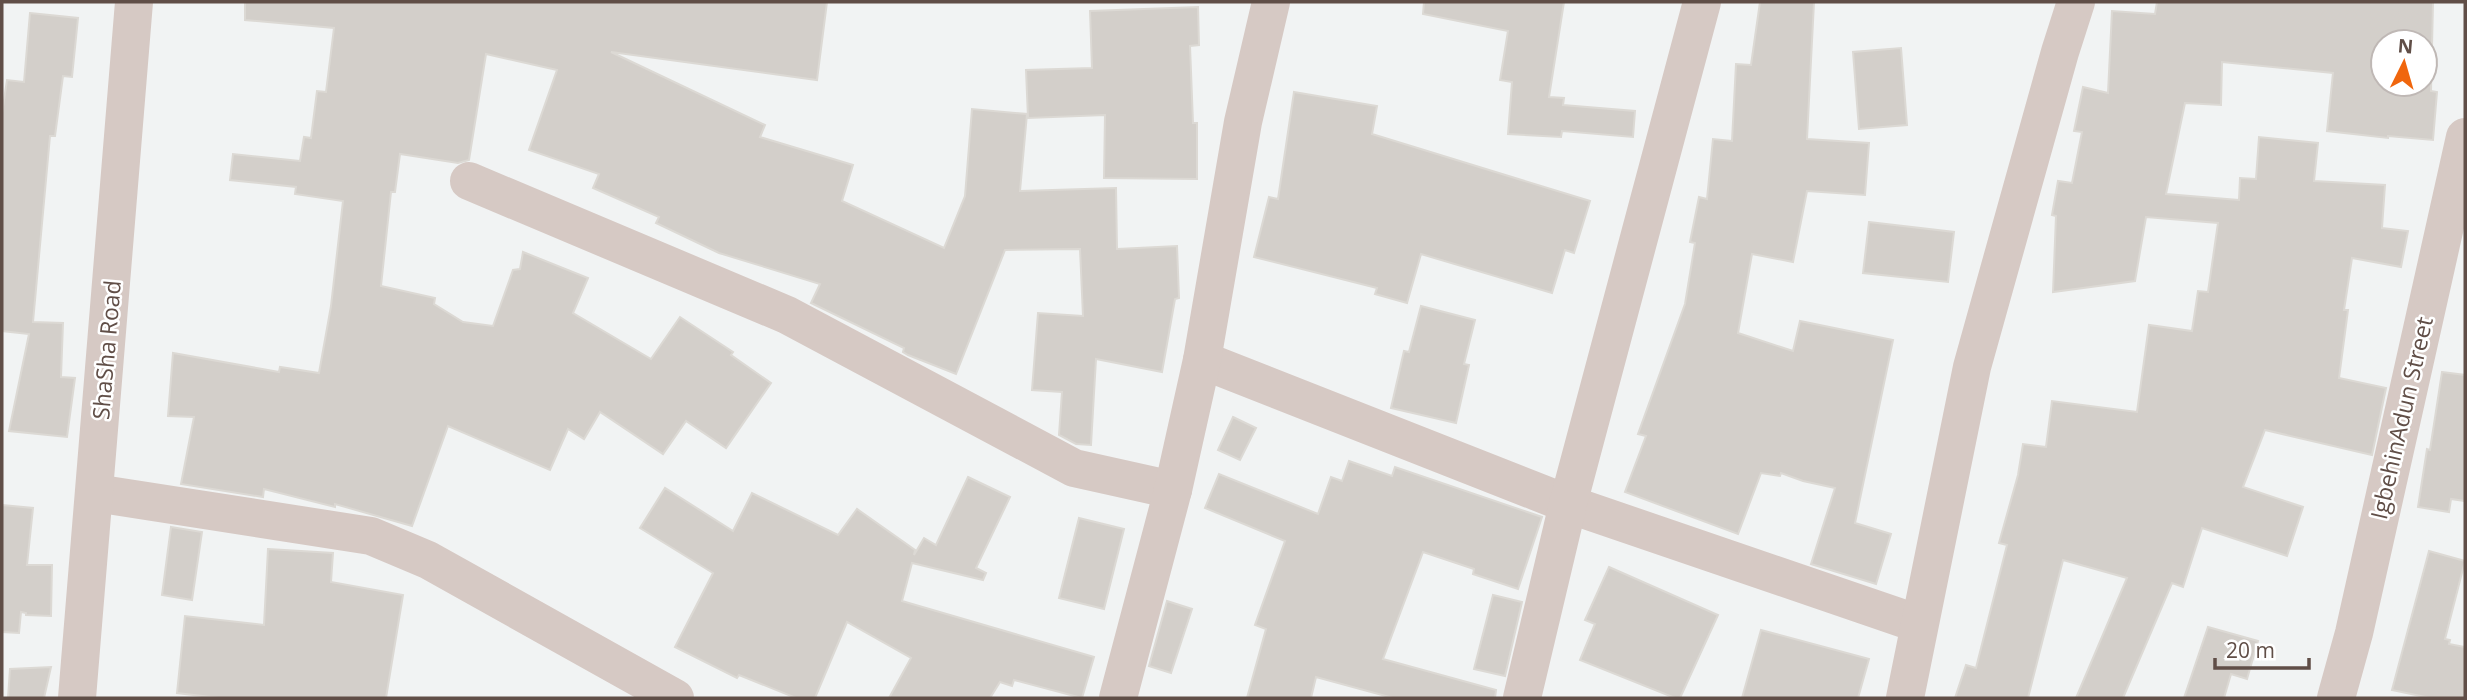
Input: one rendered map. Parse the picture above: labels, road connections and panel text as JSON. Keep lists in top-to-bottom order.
{
  "streets": {
    "street": ["ShaSha Road", "IgbehinAdun Street"]
  },
  "scale_bar": "20 m",
  "north": "top"
}
